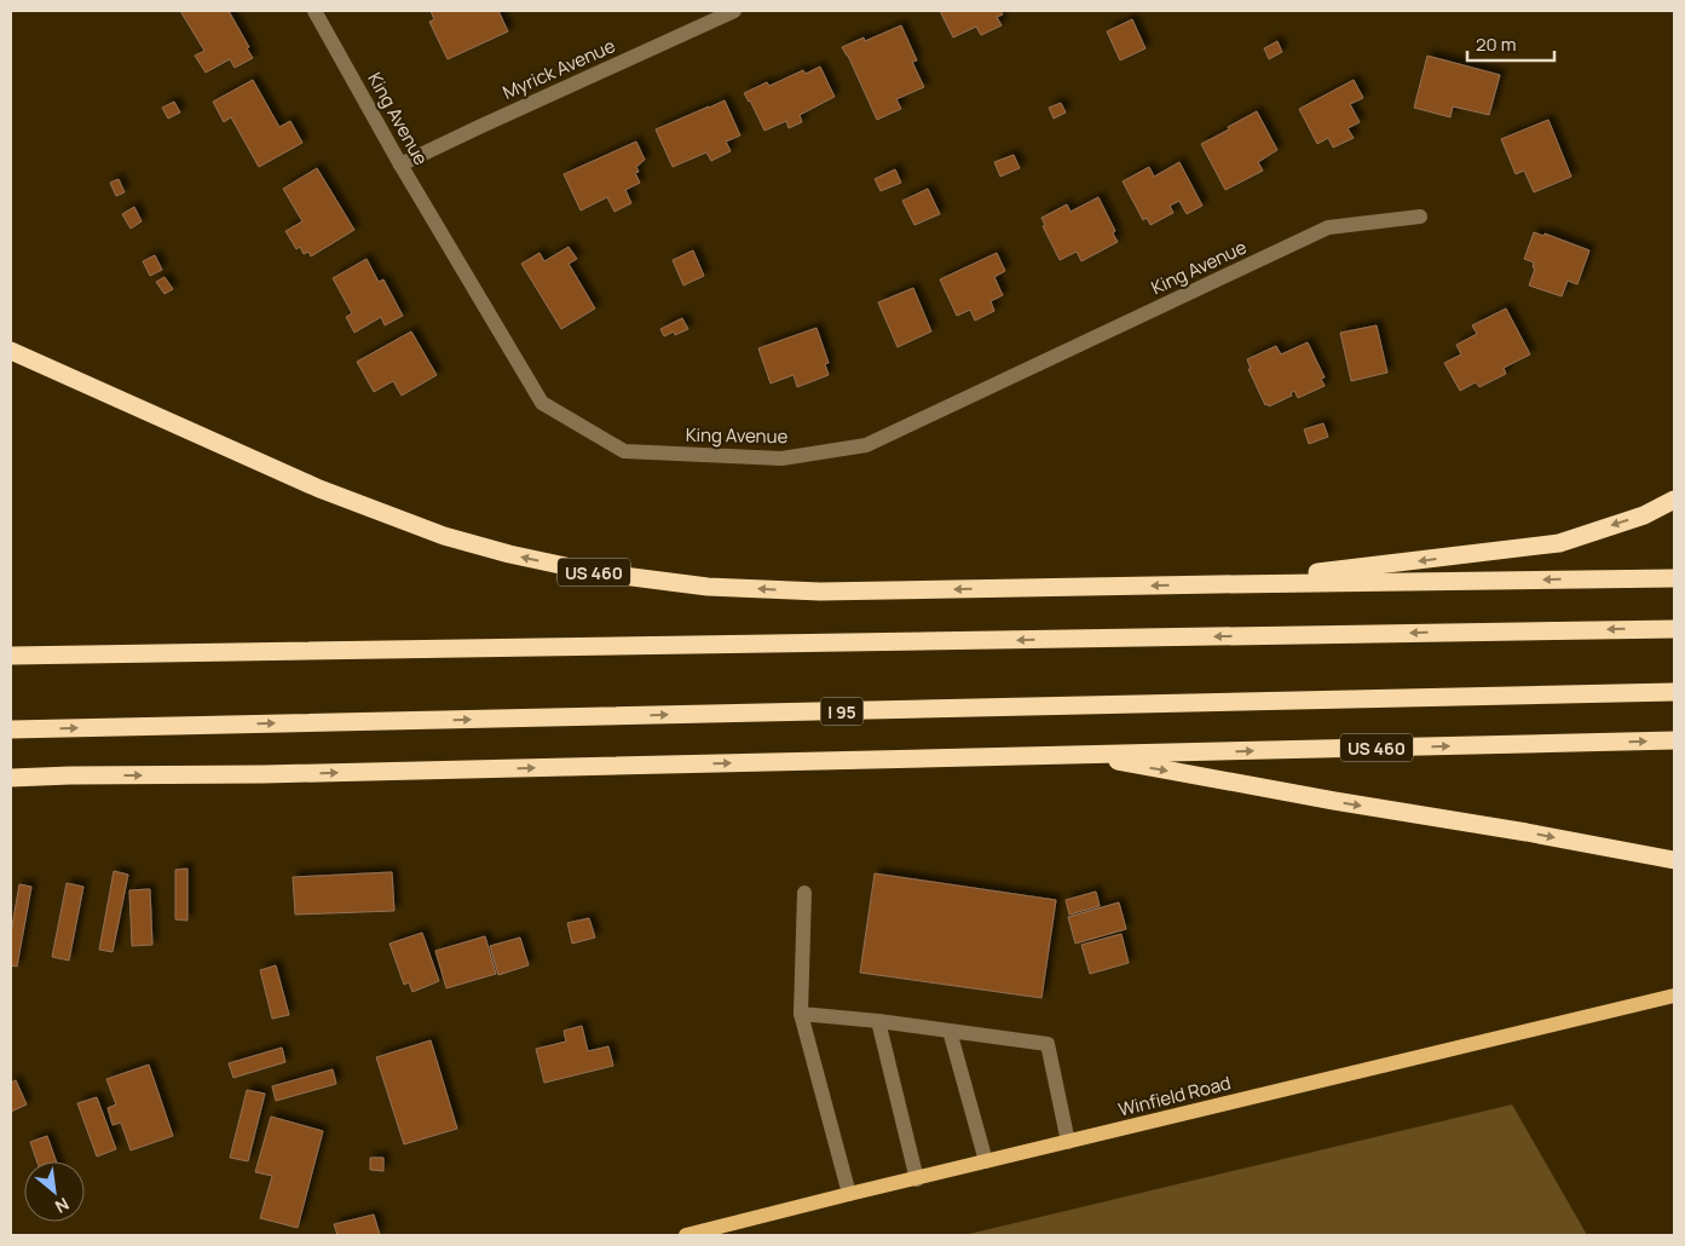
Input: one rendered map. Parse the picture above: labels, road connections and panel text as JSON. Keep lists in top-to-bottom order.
{
  "streets": {
    "highway": ["US 460", "I 95"],
    "main road": ["Winfield Road"],
    "street": ["Myrick Avenue", "King Avenue"]
  },
  "crossings": [
    ["Myrick Avenue", "King Avenue"]
  ],
  "scale_bar": "20 m",
  "north": "bottom right"
}
